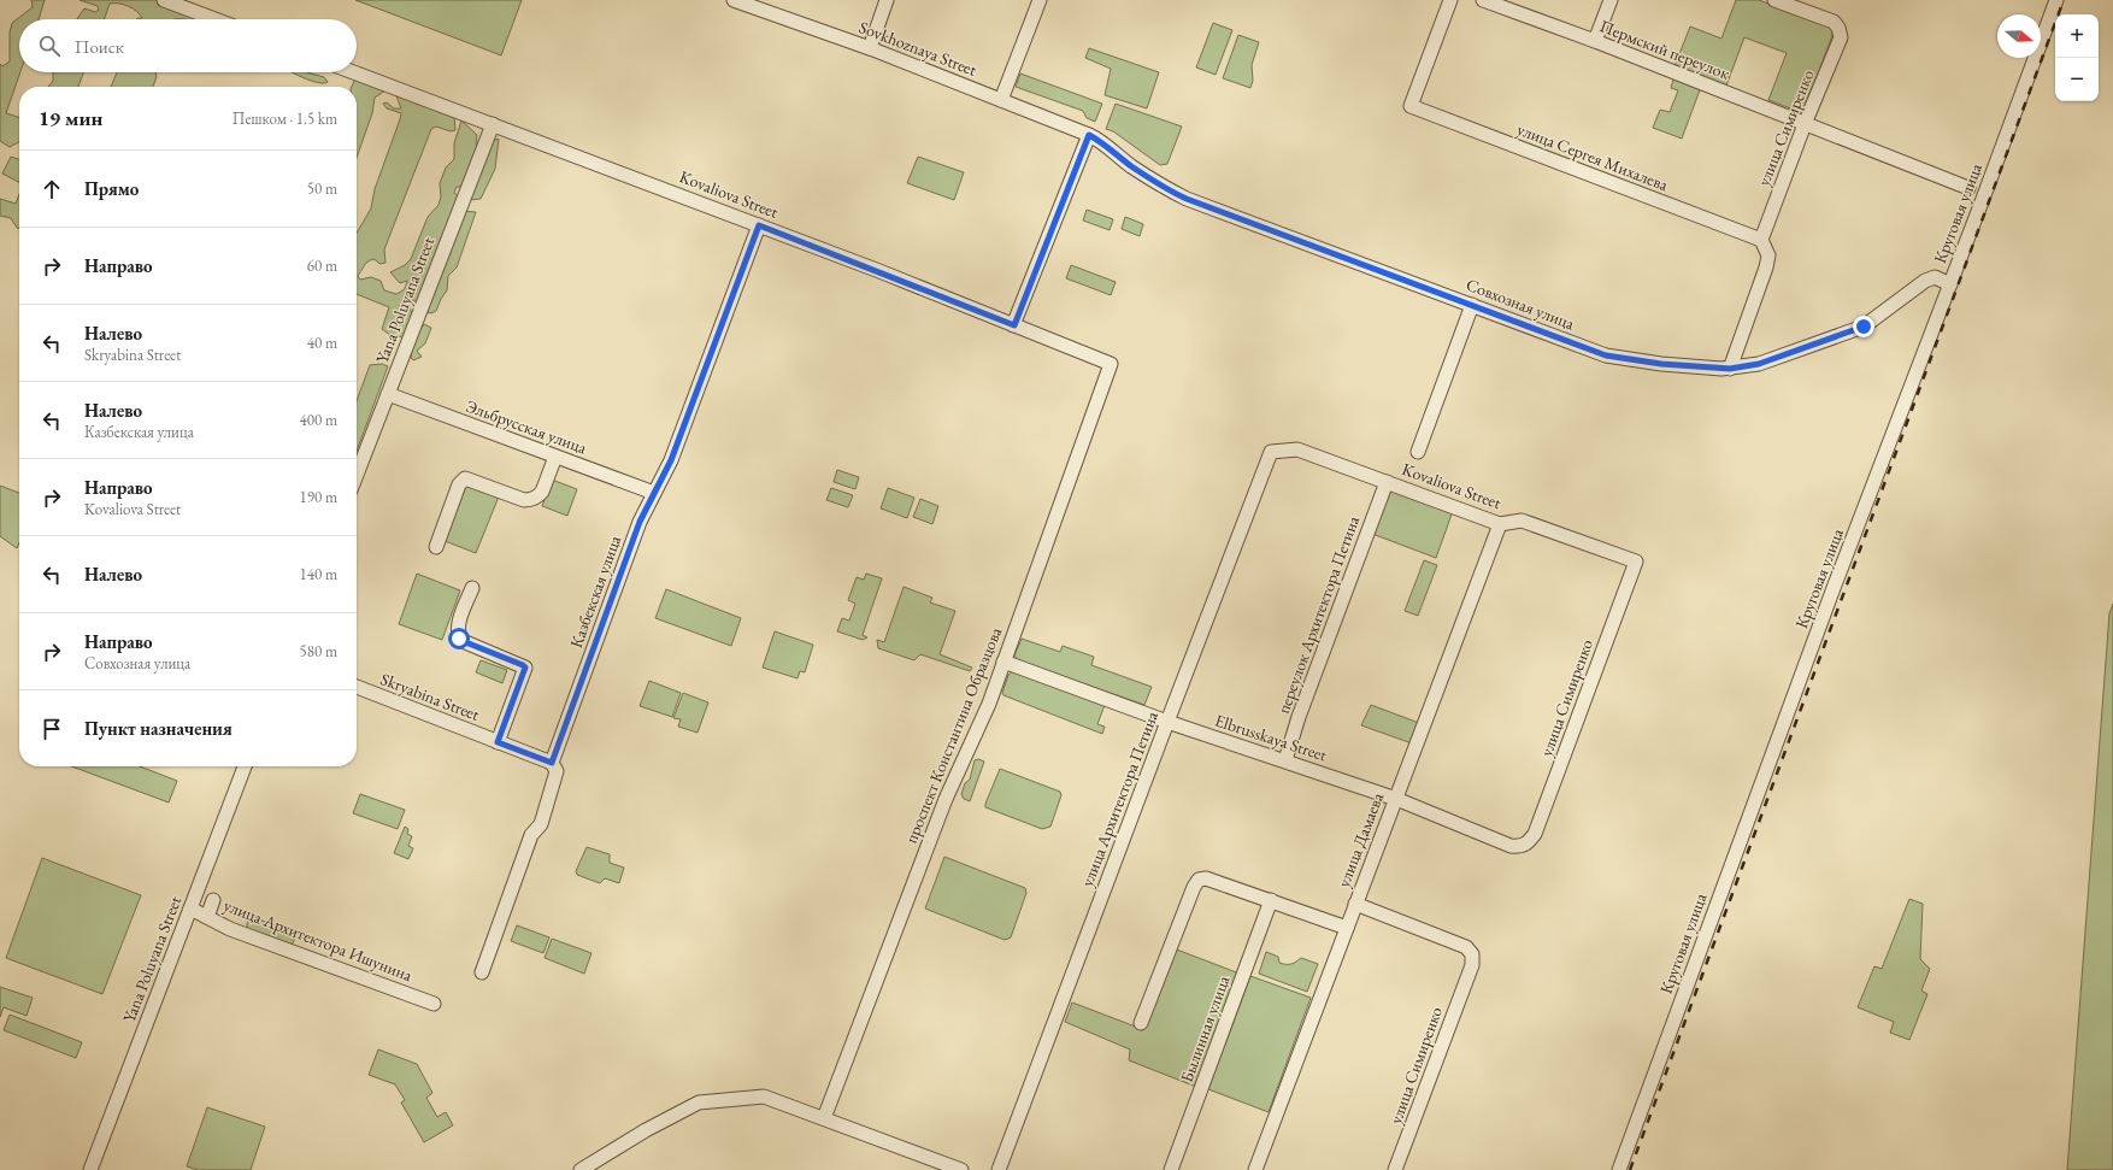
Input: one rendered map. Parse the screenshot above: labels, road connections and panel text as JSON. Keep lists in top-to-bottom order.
{
  "streets": {
    "street": [
      "Sovkhoznaya Street",
      "Пермский переулок",
      "улица Симиренко",
      "улица Сергея Михалева",
      "Kovaliova Street",
      "Круговая улица",
      "Yana Poluyana Street",
      "Совхозная улица",
      "Эльбрусская улица",
      "Казбекская улица",
      "переулок Архитектора Петина",
      "Skryabina Street",
      "проспект Константина Образцова",
      "Elbrusskaya Street",
      "улица Архитектора Петина",
      "улица Дамаева",
      "улица Архитектора Ишунина",
      "Былинная улица"
    ]
  },
  "crossings": [
    ["Sovkhoznaya Street", "Совхозная улица"],
    ["Пермский переулок", "улица Симиренко"],
    ["улица Симиренко", "улица Сергея Михалева"],
    ["улица Симиренко", "Kovaliova Street"],
    ["улица Симиренко", "Elbrusskaya Street"],
    ["улица Симиренко", "улица Дамаева"],
    ["Kovaliova Street", "Yana Poluyana Street"],
    ["Kovaliova Street", "Казбекская улица"],
    ["Kovaliova Street", "переулок Архитектора Петина"],
    ["Kovaliova Street", "проспект Константина Образцова"],
    ["Kovaliova Street", "улица Архитектора Петина"],
    ["Kovaliova Street", "улица Дамаева"],
    ["Круговая улица", "Совхозная улица"],
    ["Yana Poluyana Street", "Эльбрусская улица"],
    ["Yana Poluyana Street", "улица Архитектора Ишунина"],
    ["Эльбрусская улица", "Казбекская улица"],
    ["Казбекская улица", "Skryabina Street"],
    ["переулок Архитектора Петина", "Elbrusskaya Street"],
    ["проспект Константина Образцова", "Elbrusskaya Street"],
    ["Elbrusskaya Street", "улица Архитектора Петина"],
    ["Elbrusskaya Street", "улица Дамаева"]
  ],
  "north": "right",
  "page": {
    "map_buttons": ["+", "−"],
    "search": "Поиск",
    "heading": ["19 мин", "Пешком · 1.5 km"],
    "list": [
      ["Прямо", "50 m"],
      ["Направо", "60 m"],
      ["Налево", "Skryabina Street", "40 m"],
      ["Налево", "Казбекская улица", "400 m"],
      ["Направо", "Kovaliova Street", "190 m"],
      ["Налево", "140 m"],
      ["Направо", "Совхозная улица", "580 m"],
      "Пункт назначения"
    ]
  }
}
